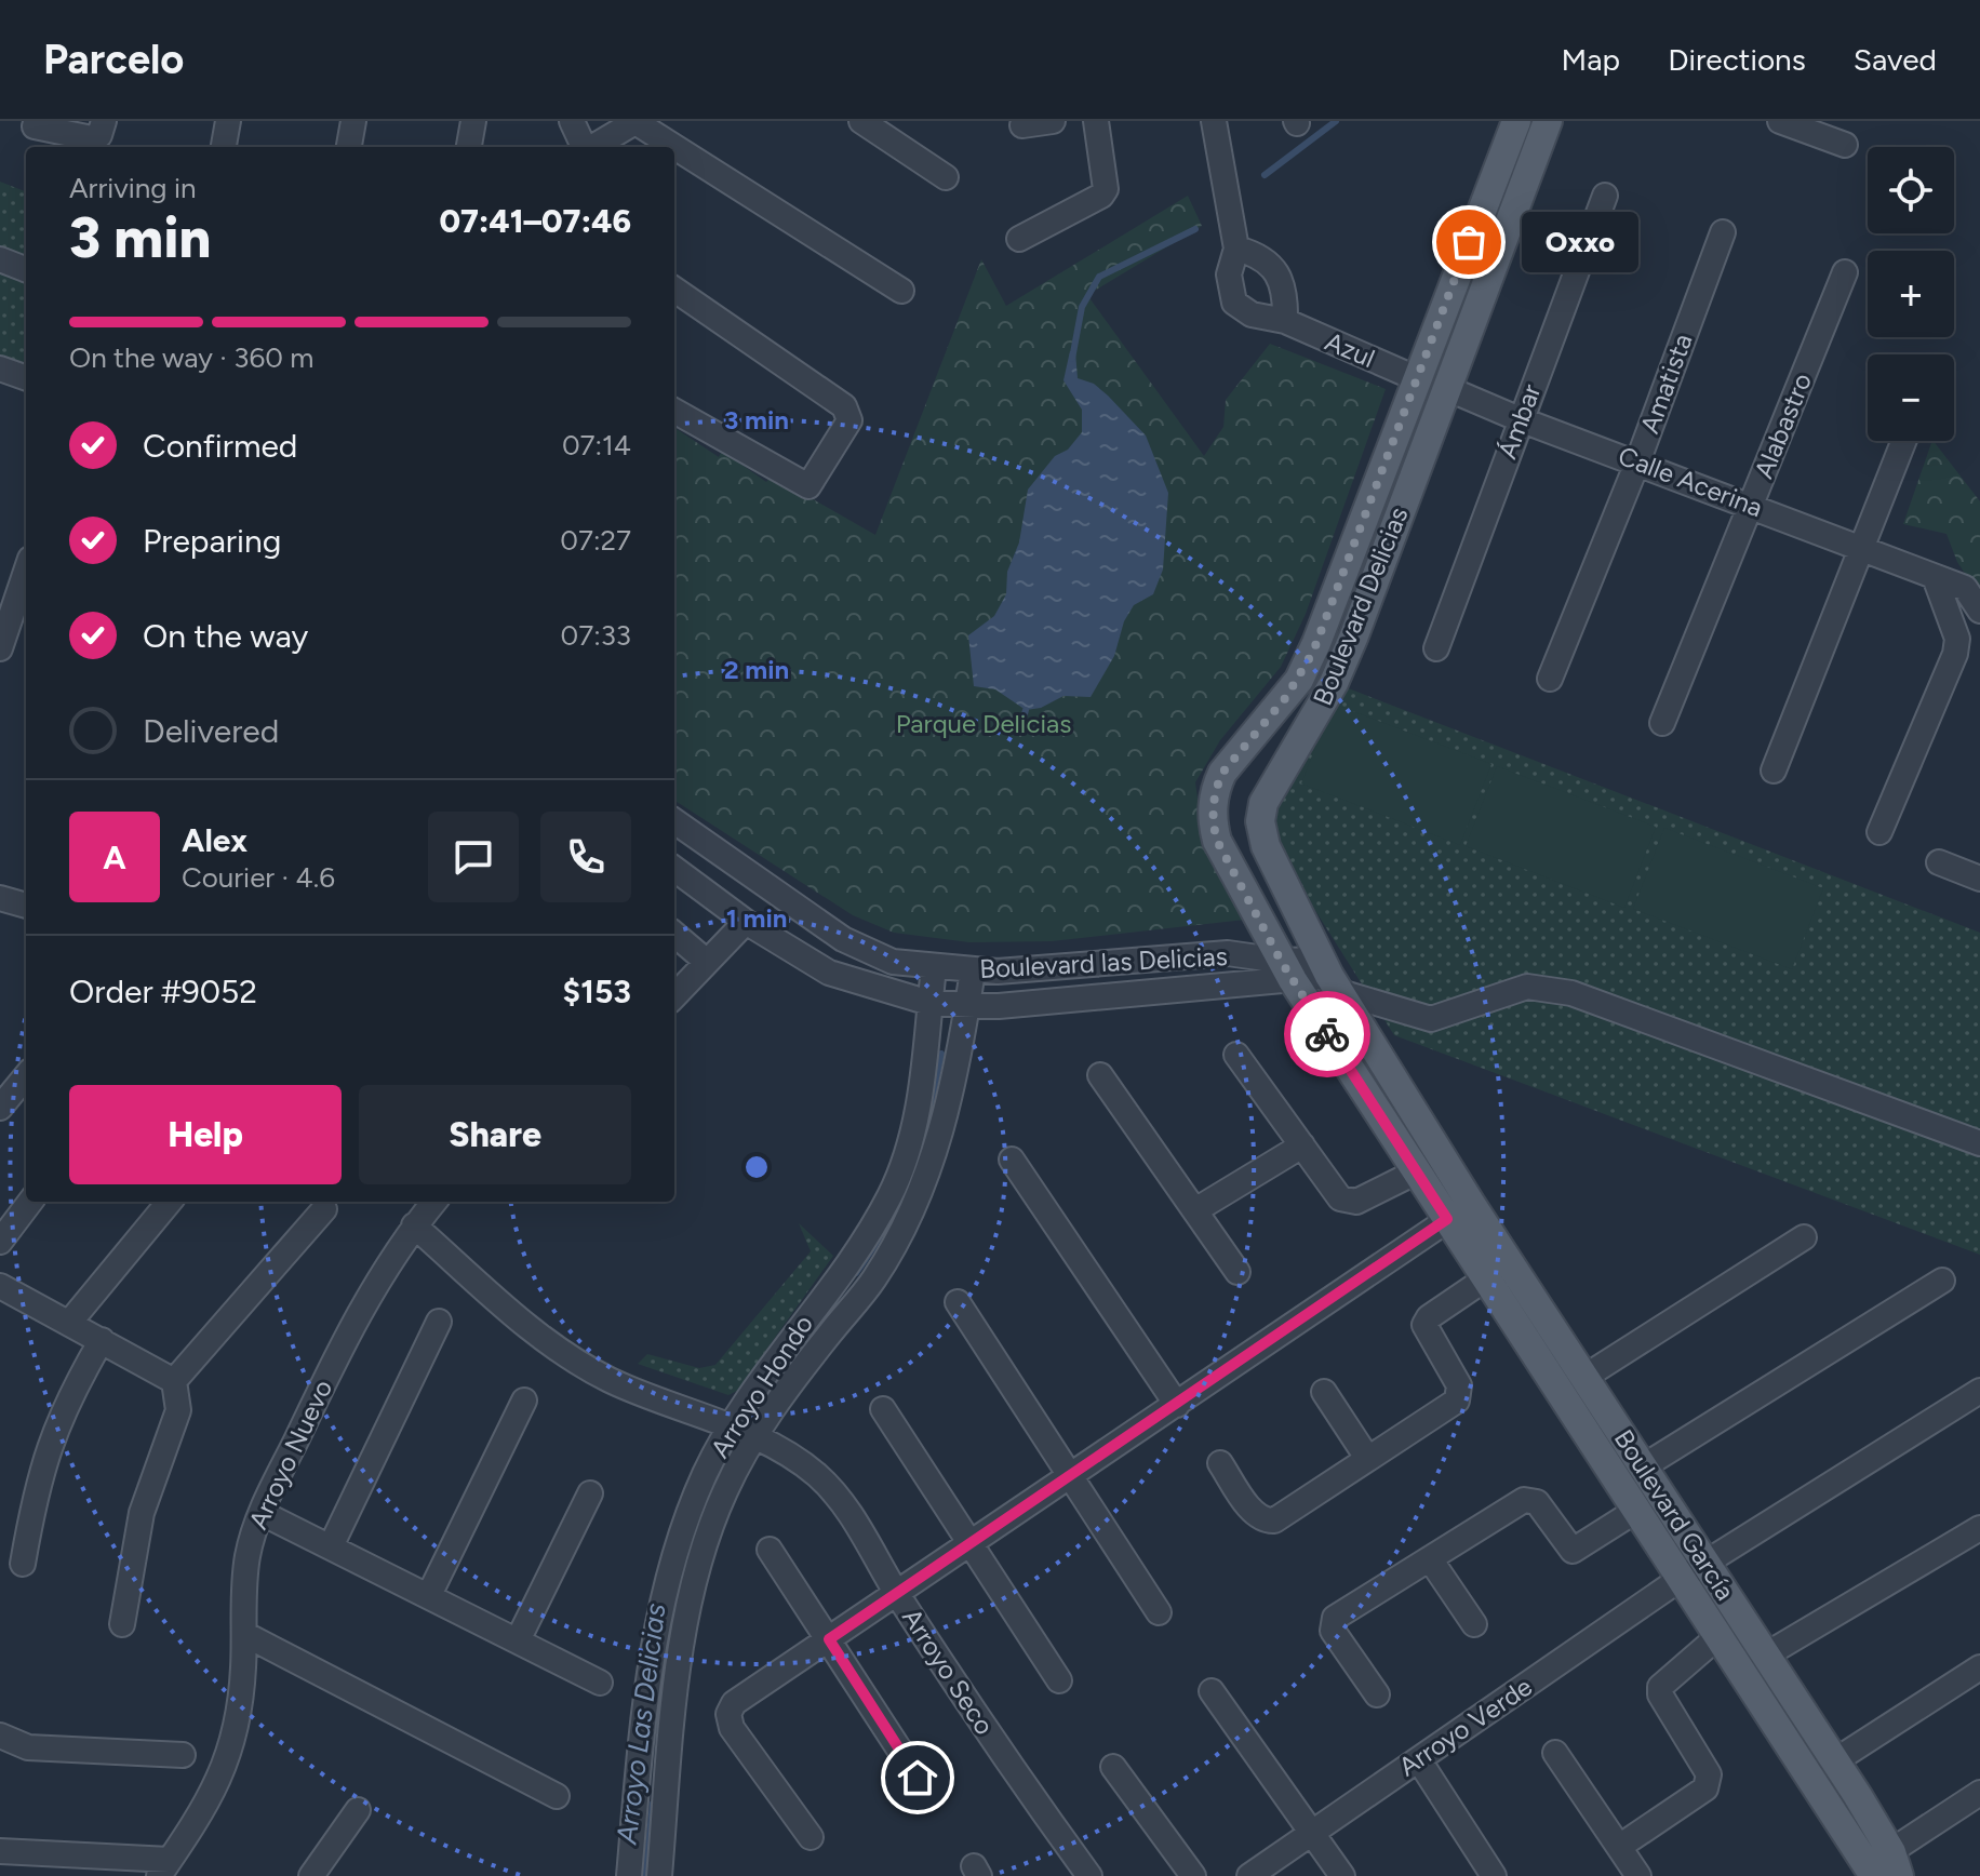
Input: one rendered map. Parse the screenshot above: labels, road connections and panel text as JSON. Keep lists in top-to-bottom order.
{
  "streets": {
    "main road": ["Boulevard Delicias", "Boulevard García"],
    "street": [
      "Azul",
      "Amatista",
      "Ámbar",
      "Alabastro",
      "Calle Acerina",
      "Boulevard las Delicias",
      "Arroyo Hondo",
      "Arroyo Nuevo",
      "Arroyo Seco",
      "Arroyo Verde"
    ]
  },
  "crossings": [
    ["Azul", "Boulevard Delicias"],
    ["Amatista", "Calle Acerina"],
    ["Ámbar", "Calle Acerina"],
    ["Alabastro", "Calle Acerina"],
    ["Calle Acerina", "Boulevard Delicias"],
    ["Boulevard Delicias", "Boulevard las Delicias"],
    ["Boulevard Delicias", "Boulevard García"],
    ["Boulevard las Delicias", "Arroyo Hondo"],
    ["Arroyo Hondo", "Arroyo Seco"],
    ["Arroyo Nuevo", "Arroyo Seco"],
    ["Boulevard García", "Arroyo Verde"]
  ],
  "water": ["Arroyo Las Delicias"],
  "parks": ["Parque Delicias"],
  "places": ["Oxxo"],
  "page": {
    "header": "Parcelo",
    "nav": ["Map", "Directions", "Saved"],
    "map_buttons": ["+", "−"],
    "heading": ["3 min", "Arriving in", "07:41–07:46"],
    "panel": [
      "Alex",
      "Courier · 4.6",
      "Order #9052",
      "$153"
    ],
    "bubble": "Oxxo",
    "bar": "On the way · 360 m",
    "list": [
      ["Confirmed", "07:14"],
      ["Preparing", "07:27"],
      ["On the way", "07:33"],
      "Delivered"
    ],
    "round": "A",
    "buttons": ["Help", "Share"]
  },
  "rings": ["3 min", "2 min", "1 min"]
}
